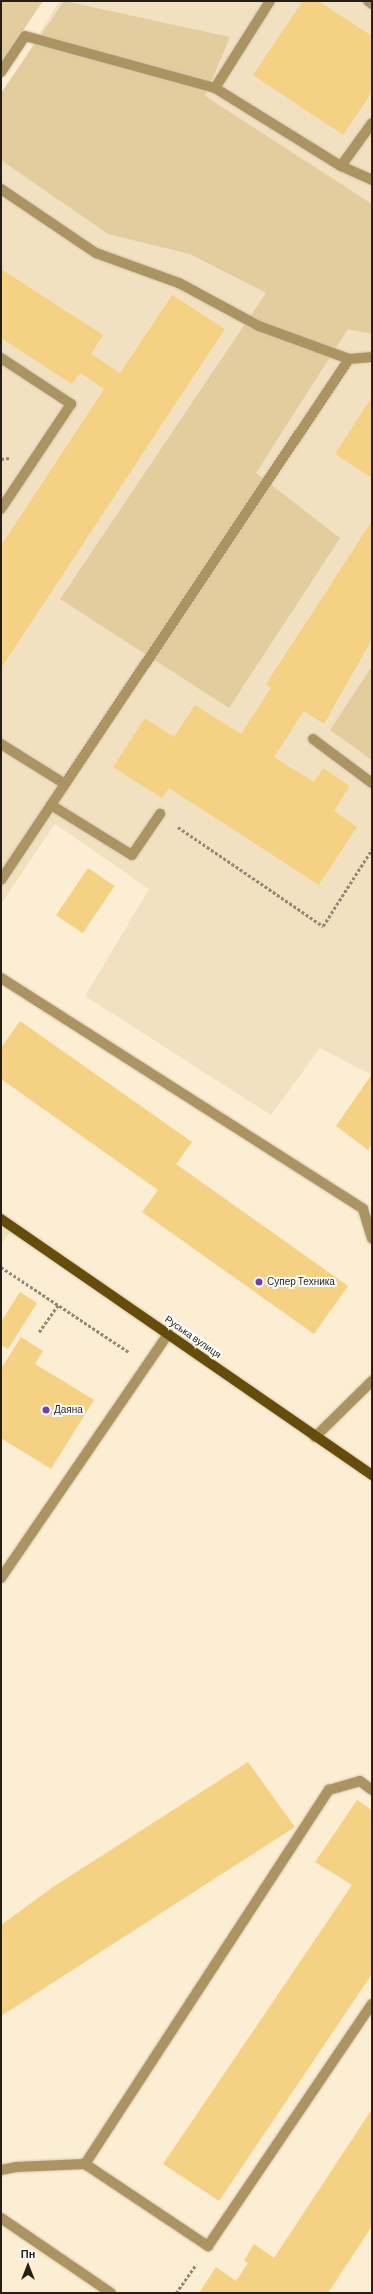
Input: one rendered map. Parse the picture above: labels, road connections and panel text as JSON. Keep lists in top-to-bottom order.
{
  "streets": {
    "main road": ["Руська вулиця"]
  },
  "places": ["Супер Техника", "Даяна"],
  "north": "top"
}
